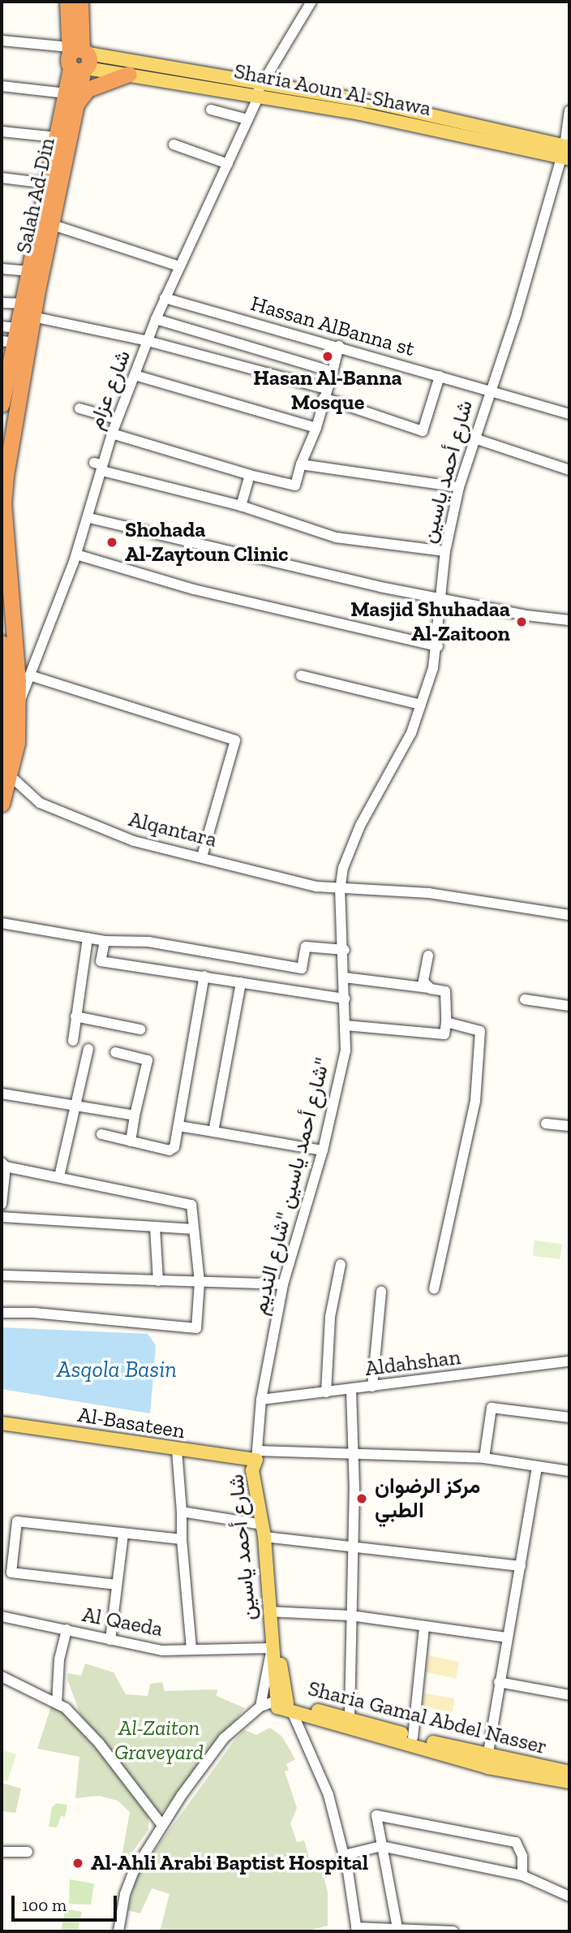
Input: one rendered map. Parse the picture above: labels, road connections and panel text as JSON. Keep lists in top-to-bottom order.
{
  "streets": {
    "highway": ["Salah Ad-Din"],
    "main road": [
      "Sharia Aoun Al-Shawa",
      "شارع أحمد ياسين",
      "Al-Basateen",
      "Sharia Gamal Abdel Nasser"
    ],
    "street": [
      "Hassan AlBanna st",
      "شارع عزام",
      "Alqantara",
      "شارع أحمد ياسين \"شارع النديم\"",
      "Aldahshan",
      "Al Qaeda"
    ]
  },
  "crossings": [
    ["Sharia Aoun Al-Shawa", "Salah Ad-Din"],
    ["Sharia Aoun Al-Shawa", "شارع عزام"],
    ["Sharia Aoun Al-Shawa", "شارع أحمد ياسين"],
    ["Salah Ad-Din", "شارع عزام"],
    ["Salah Ad-Din", "Alqantara"],
    ["Hassan AlBanna st", "شارع عزام"],
    ["Hassan AlBanna st", "شارع أحمد ياسين"],
    ["شارع أحمد ياسين", "شارع أحمد ياسين \"شارع النديم\""],
    ["شارع أحمد ياسين", "Al-Basateen"],
    ["شارع أحمد ياسين", "Al Qaeda"],
    ["شارع أحمد ياسين", "Sharia Gamal Abdel Nasser"],
    ["Alqantara", "شارع أحمد ياسين \"شارع النديم\""],
    ["شارع أحمد ياسين \"شارع النديم\"", "Aldahshan"],
    ["شارع أحمد ياسين \"شارع النديم\"", "Al-Basateen"]
  ],
  "water": ["Asqola Basin"],
  "parks": ["Al-Zaiton Graveyard"],
  "places": [
    "Hasan Al-Banna Mosque",
    "Shohada Al-Zaytoun Clinic",
    "Masjid Shuhadaa Al-Zaitoon",
    "مركز الرضوان الطبي",
    "Al-Ahli Arabi Baptist Hospital"
  ],
  "scale_bar": "100 m"
}
